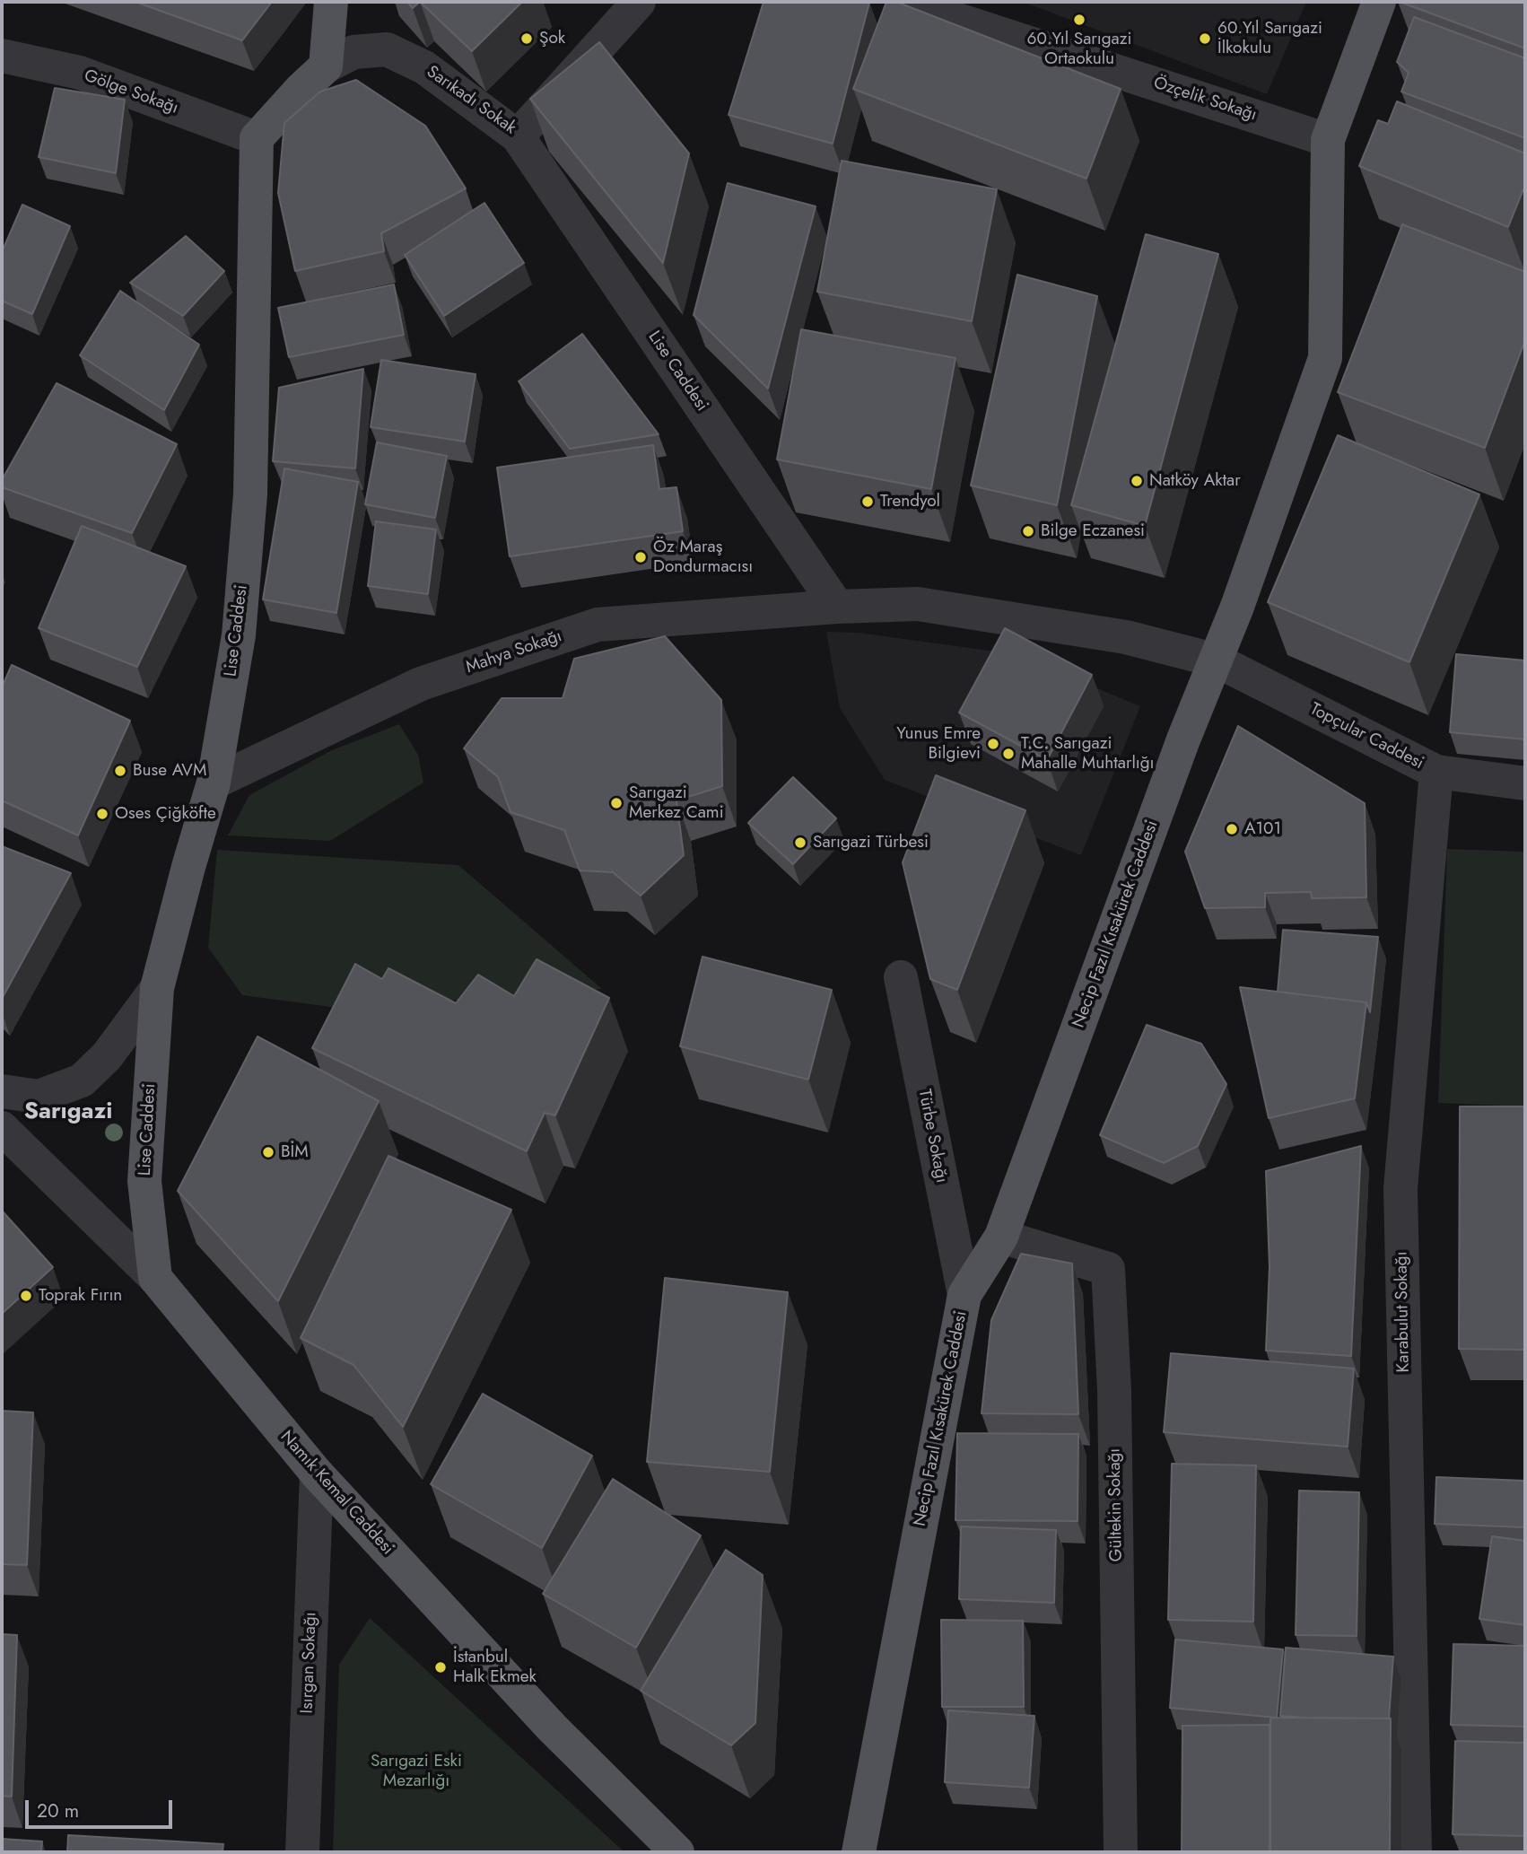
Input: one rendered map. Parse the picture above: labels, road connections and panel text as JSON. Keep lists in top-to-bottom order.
{
  "streets": {
    "main road": ["Lise Caddesi", "Necip Fazıl Kısakürek Caddesi", "Namık Kemal Caddesi"],
    "street": [
      "Gölge Sokağı",
      "Özçelik Sokağı",
      "Sarıkadı Sokak",
      "Mahya Sokağı",
      "Topçular Caddesi",
      "Türbe Sokağı",
      "Karabulut Sokağı",
      "Gültekin Sokağı",
      "Isırgan Sokağı"
    ]
  },
  "crossings": [
    ["Gölge Sokağı", "Lise Caddesi"],
    ["Özçelik Sokağı", "Necip Fazıl Kısakürek Caddesi"],
    ["Sarıkadı Sokak", "Lise Caddesi"],
    ["Lise Caddesi", "Mahya Sokağı"],
    ["Lise Caddesi", "Namık Kemal Caddesi"],
    ["Mahya Sokağı", "Topçular Caddesi"],
    ["Mahya Sokağı", "Necip Fazıl Kısakürek Caddesi"],
    ["Topçular Caddesi", "Necip Fazıl Kısakürek Caddesi"],
    ["Topçular Caddesi", "Karabulut Sokağı"],
    ["Necip Fazıl Kısakürek Caddesi", "Türbe Sokağı"],
    ["Necip Fazıl Kısakürek Caddesi", "Gültekin Sokağı"],
    ["Namık Kemal Caddesi", "Isırgan Sokağı"]
  ],
  "districts": ["Sarıgazi"],
  "parks": ["Sarıgazi Eski Mezarlığı"],
  "places": [
    "60.Yıl Sarıgazi Ortaokulu",
    "Şok",
    "60.Yıl Sarıgazi İlkokulu",
    "Natköy Aktar",
    "Trendyol",
    "Bilge Eczanesi",
    "Öz Maraş Dondurmacısı",
    "Yunus Emre Bilgievi",
    "T.C. Sarıgazi Mahalle Muhtarlığı",
    "Buse AVM",
    "Sarıgazi Merkez Cami",
    "Oses Çiğköfte",
    "A101",
    "Sarıgazi Türbesi",
    "BİM",
    "Toprak Fırın",
    "İstanbul Halk Ekmek"
  ],
  "scale_bar": "20 m"
}
